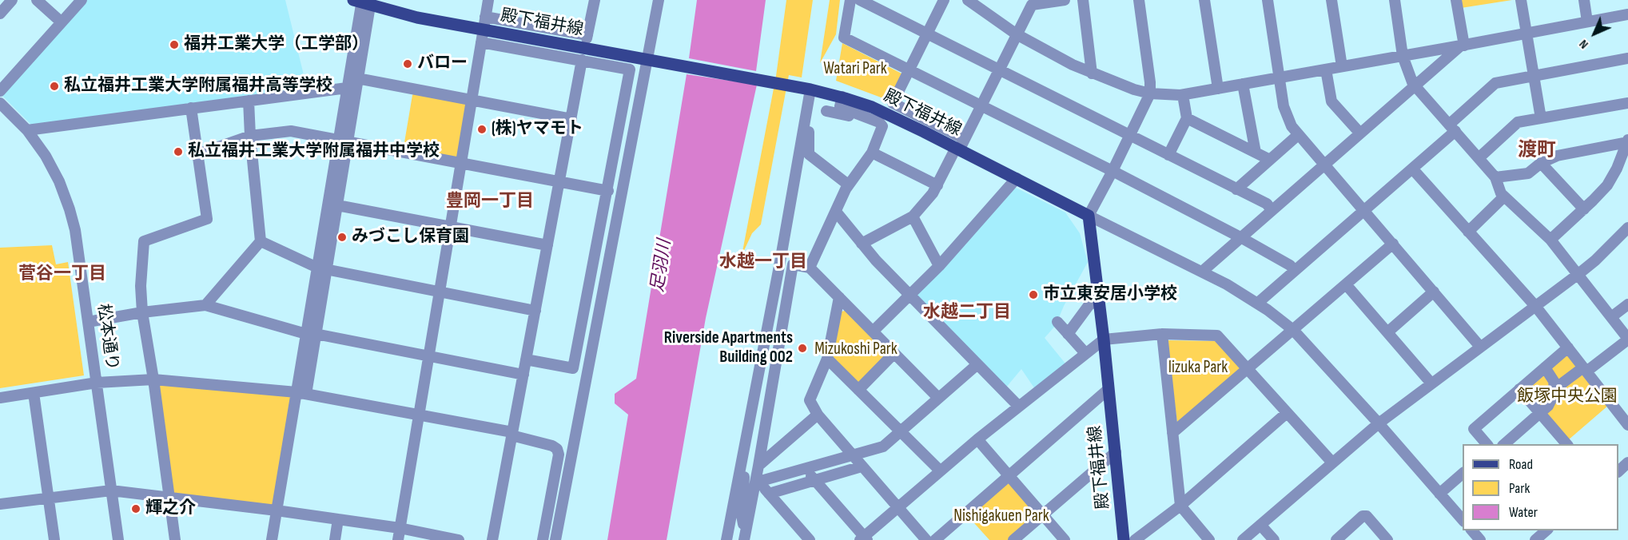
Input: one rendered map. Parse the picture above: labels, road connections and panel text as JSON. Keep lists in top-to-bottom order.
{
  "streets": {
    "main road": ["殿下福井線"],
    "street": ["松本通り"]
  },
  "districts": [
    "渡町",
    "豊岡一丁目",
    "水越一丁目",
    "菅谷一丁目",
    "水越二丁目"
  ],
  "water": ["足羽川"],
  "parks": [
    "Watari Park",
    "Mizukoshi Park",
    "Iizuka Park",
    "飯塚中央公園",
    "Nishigakuen Park"
  ],
  "places": [
    "福井工業大学（工学部）",
    "バロー",
    "私立福井工業大学附属福井高等学校",
    "(株)ヤマモト",
    "私立福井工業大学附属福井中学校",
    "みづこし保育園",
    "市立東安居小学校",
    "Riverside Apartments Building 002",
    "輝之介"
  ],
  "legend": ["Road", "Park", "Water"],
  "north": "bottom left"
}
